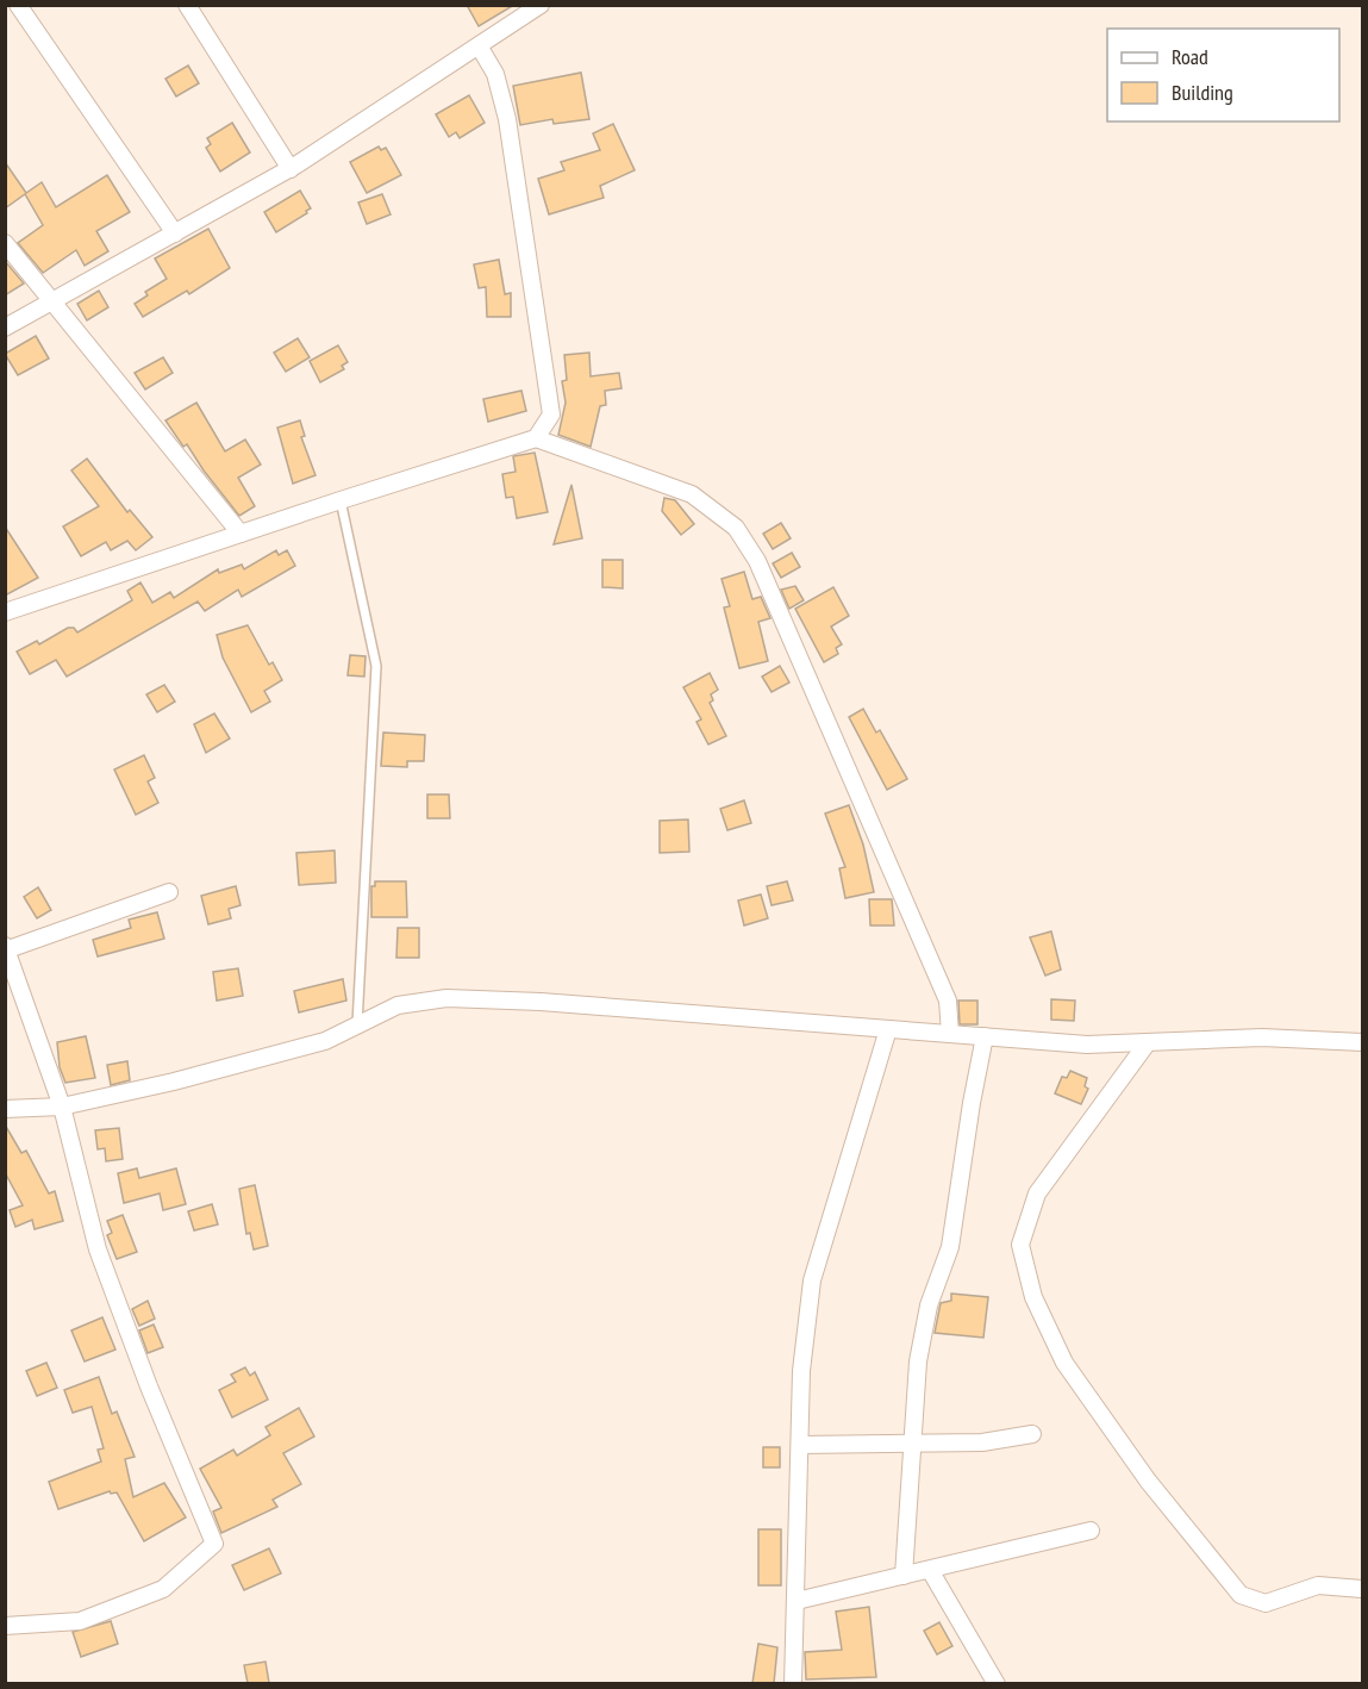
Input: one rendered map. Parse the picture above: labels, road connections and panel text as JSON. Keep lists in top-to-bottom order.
{
  "legend": ["Road", "Building"]
}
